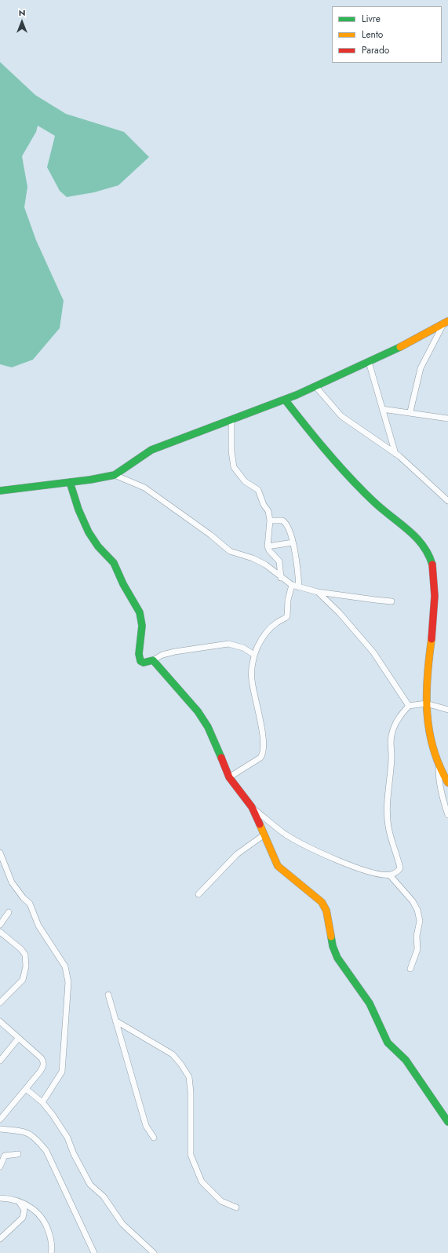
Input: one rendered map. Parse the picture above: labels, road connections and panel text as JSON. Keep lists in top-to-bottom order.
{
  "legend": ["Livre", "Lento", "Parado"],
  "north": "top"
}
